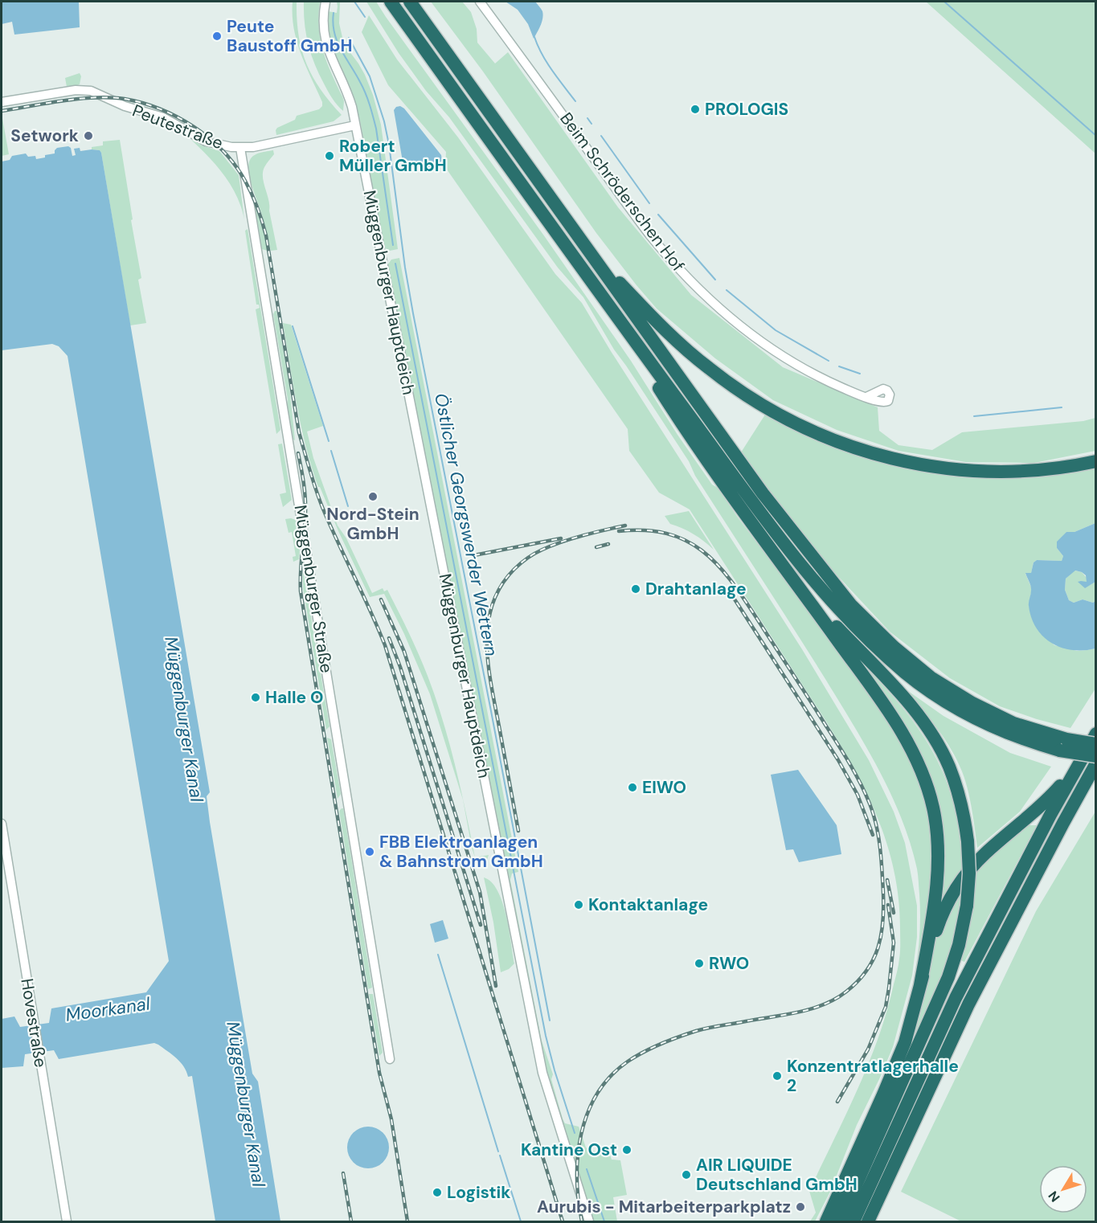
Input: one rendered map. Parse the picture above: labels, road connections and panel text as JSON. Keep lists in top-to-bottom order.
{
  "streets": {
    "street": [
      "Peutestraße",
      "Beim Schröderschen Hof",
      "Müggenburger Hauptdeich",
      "Müggenburger Straße",
      "Hovestraße"
    ]
  },
  "crossings": [
    ["Peutestraße", "Müggenburger Hauptdeich"],
    ["Peutestraße", "Müggenburger Straße"]
  ],
  "water": ["Östlicher Georgswerder Wettern", "Müggenburger Kanal", "Moorkanal"],
  "places": [
    "Peute Baustoff GmbH",
    "PROLOGIS",
    "Setwork",
    "Robert Müller GmbH",
    "Nord-Stein GmbH",
    "Drahtanlage",
    "Halle O",
    "ElWO",
    "FBB Elektroanlagen & Bahnstrom GmbH",
    "Kontaktanlage",
    "RWO",
    "Konzentratlagerhalle 2",
    "Kantine Ost",
    "AIR LIQUIDE Deutschland GmbH",
    "Logistik",
    "Aurubis - Mitarbeiterparkplatz"
  ],
  "north": "bottom left"
}
